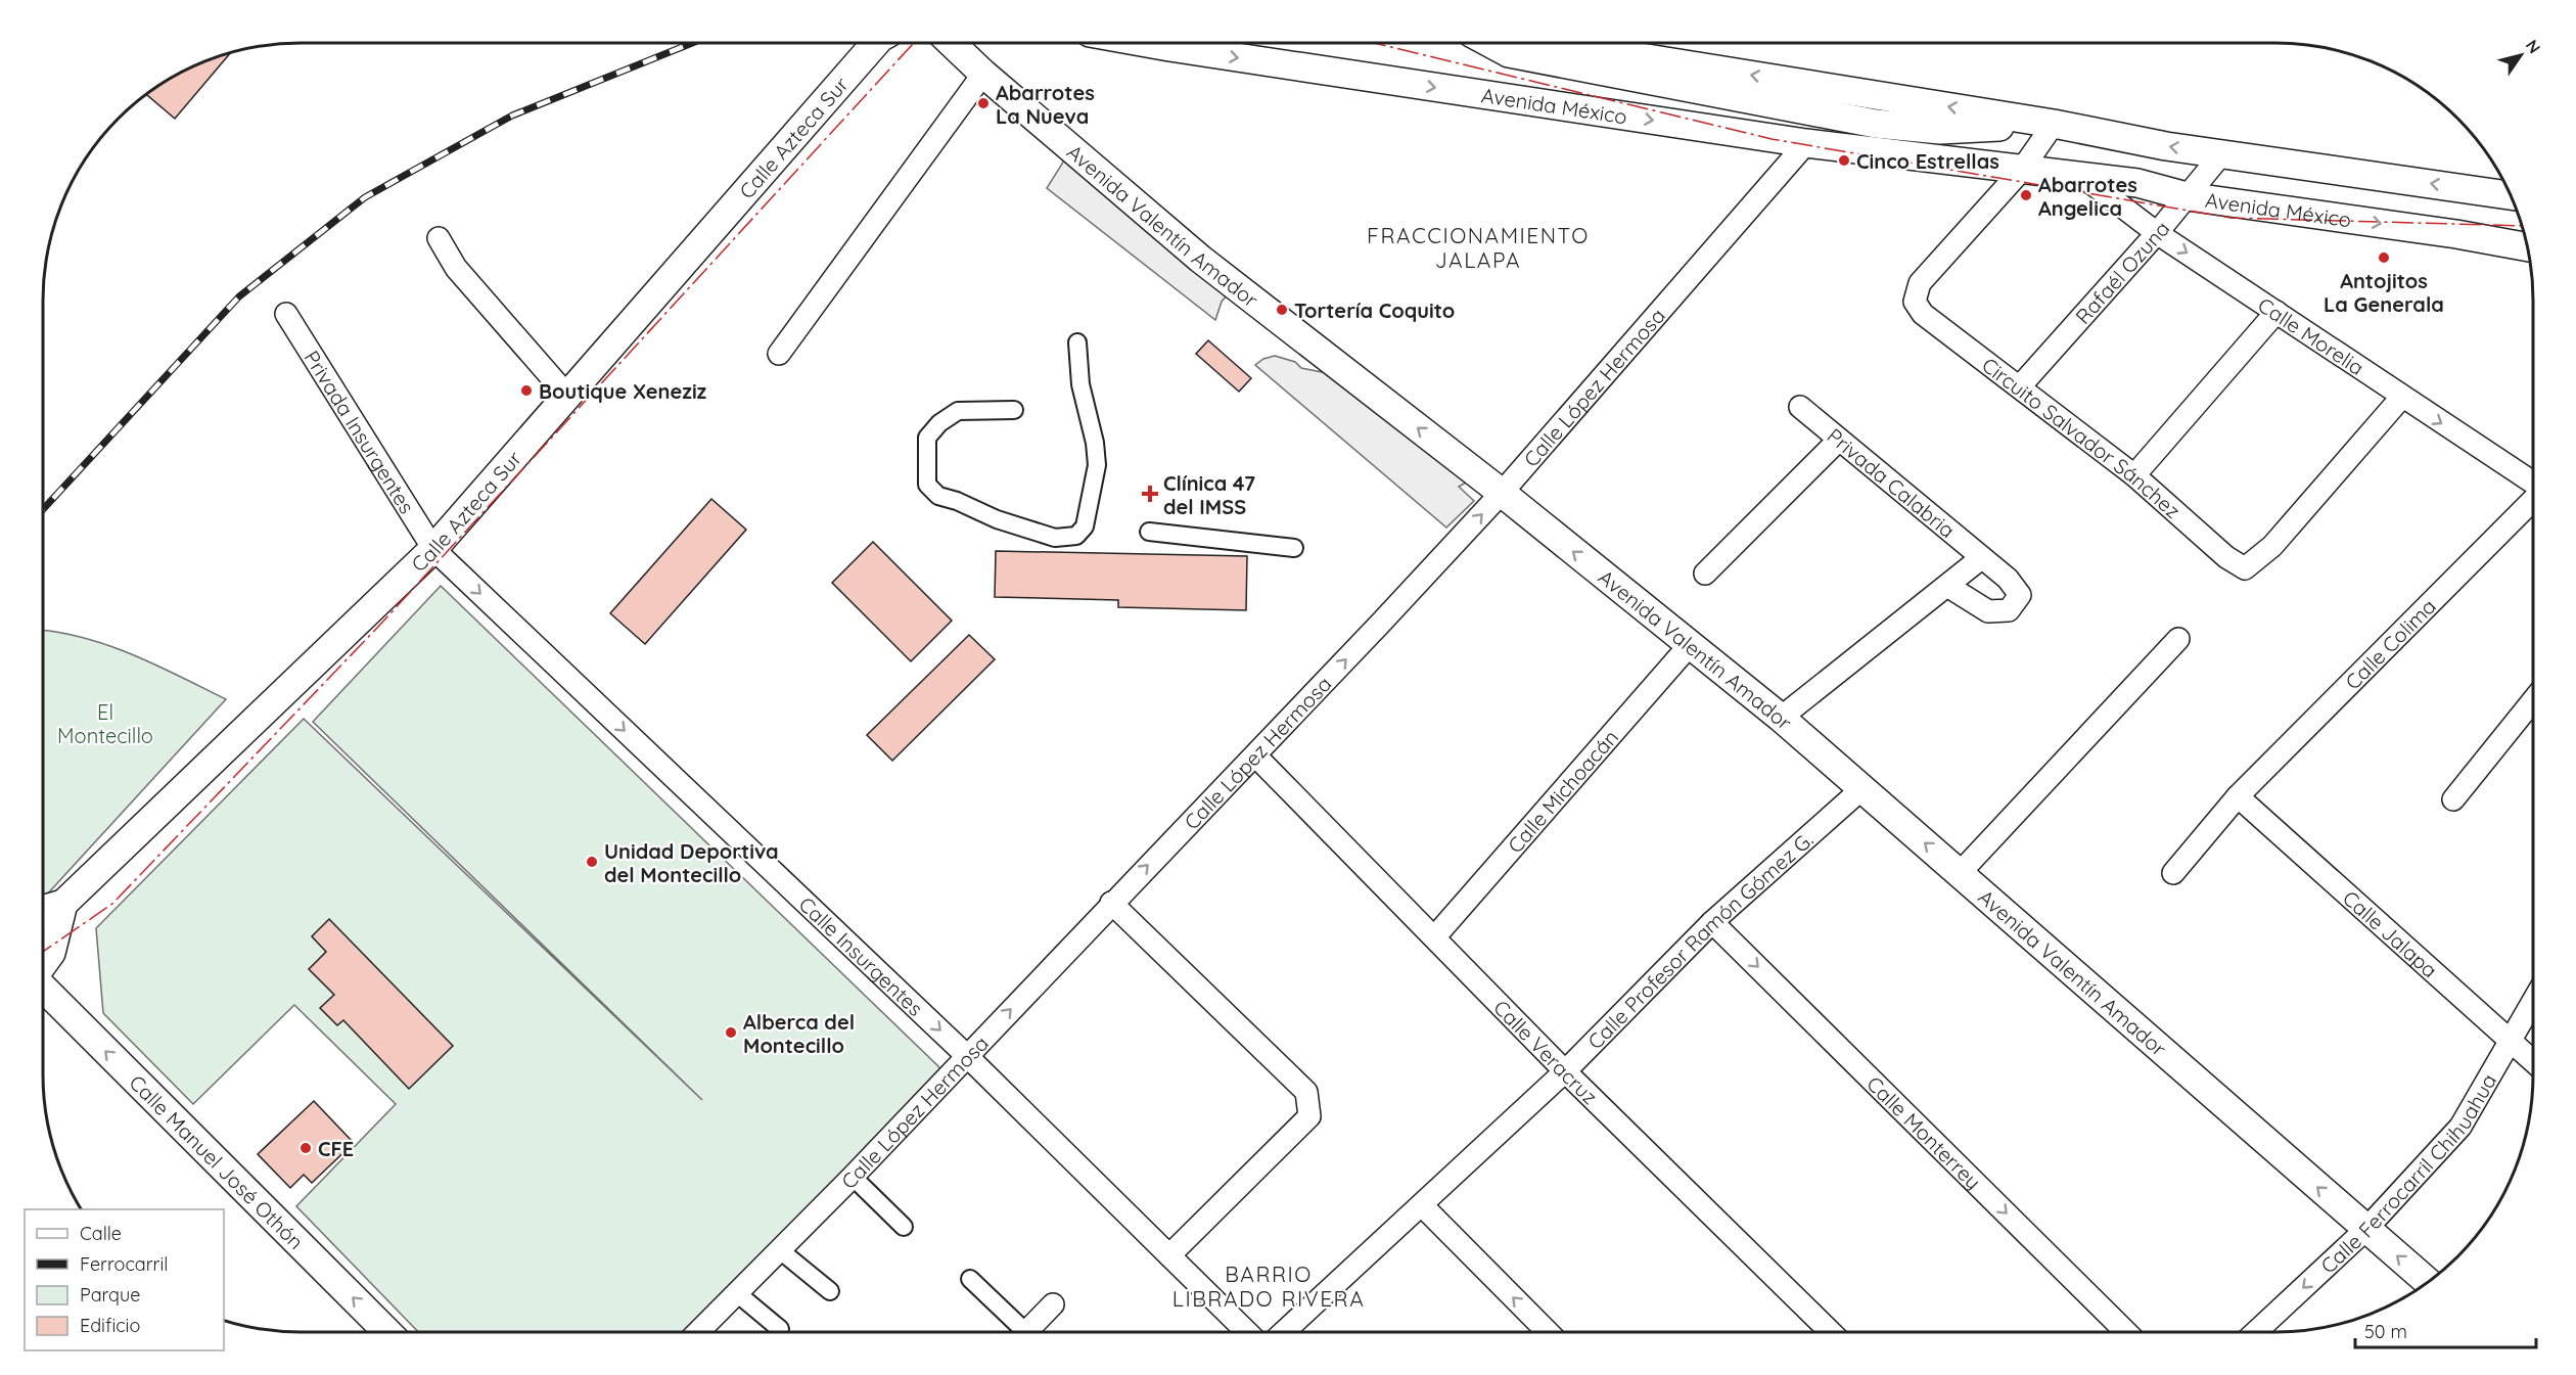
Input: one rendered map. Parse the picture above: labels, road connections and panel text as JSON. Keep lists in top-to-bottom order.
{
  "streets": {
    "street": [
      "Avenida México",
      "Calle Azteca Sur",
      "Avenida Valentín Amador",
      "Rafaél Ozuna",
      "Calle Morelia",
      "Calle López Hermosa",
      "Privada Insurgentes",
      "Circuito Salvador Sánchez",
      "Privada Calabria",
      "Calle Colima",
      "Calle Michoacán",
      "Calle Jalapa",
      "Calle Profesor Ramón Gómez G.",
      "Calle Insurgentes",
      "Calle Veracruz",
      "Calle Monterrey",
      "Calle Manuel José Othón",
      "Calle Ferrocarril Chihuahua"
    ]
  },
  "crossings": [
    ["Avenida México", "Rafaél Ozuna"],
    ["Avenida México", "Calle Morelia"],
    ["Avenida México", "Calle López Hermosa"],
    ["Avenida México", "Circuito Salvador Sánchez"],
    ["Calle Azteca Sur", "Privada Insurgentes"],
    ["Calle Azteca Sur", "Calle Insurgentes"],
    ["Avenida Valentín Amador", "Calle López Hermosa"],
    ["Avenida Valentín Amador", "Calle Michoacán"],
    ["Avenida Valentín Amador", "Calle Profesor Ramón Gómez G."],
    ["Avenida Valentín Amador", "Calle Ferrocarril Chihuahua"],
    ["Rafaél Ozuna", "Calle Morelia"],
    ["Rafaél Ozuna", "Circuito Salvador Sánchez"],
    ["Calle Morelia", "Circuito Salvador Sánchez"],
    ["Calle López Hermosa", "Calle Insurgentes"],
    ["Calle López Hermosa", "Calle Veracruz"],
    ["Privada Insurgentes", "Calle Insurgentes"],
    ["Calle Colima", "Calle Jalapa"],
    ["Calle Michoacán", "Calle Veracruz"],
    ["Calle Jalapa", "Calle Ferrocarril Chihuahua"],
    ["Calle Profesor Ramón Gómez G.", "Calle Veracruz"],
    ["Calle Profesor Ramón Gómez G.", "Calle Monterrey"]
  ],
  "one_way": [
    "Avenida Valentín Amador",
    "Calle Morelia",
    "Calle López Hermosa",
    "Calle Insurgentes",
    "Calle Monterrey",
    "Calle Manuel José Othón"
  ],
  "districts": ["FRACCIONAMIENTO JALAPA", "BARRIO LIBRADO RIVERA"],
  "parks": ["El Montecillo"],
  "places": {
    "other": [
      "Abarrotes La Nueva",
      "Cinco Estrellas",
      "Abarrotes Angelica",
      "Antojitos La Generala",
      "Tortería Coquito",
      "Boutique Xeneziz",
      "Unidad Deportiva del Montecillo",
      "Alberca del Montecillo",
      "CFE"
    ],
    "health": ["Clínica 47 del IMSS"]
  },
  "legend": [
    "Calle",
    "Ferrocarril",
    "Parque",
    "Edificio"
  ],
  "scale_bar": "50 m",
  "north": "top right"
}
